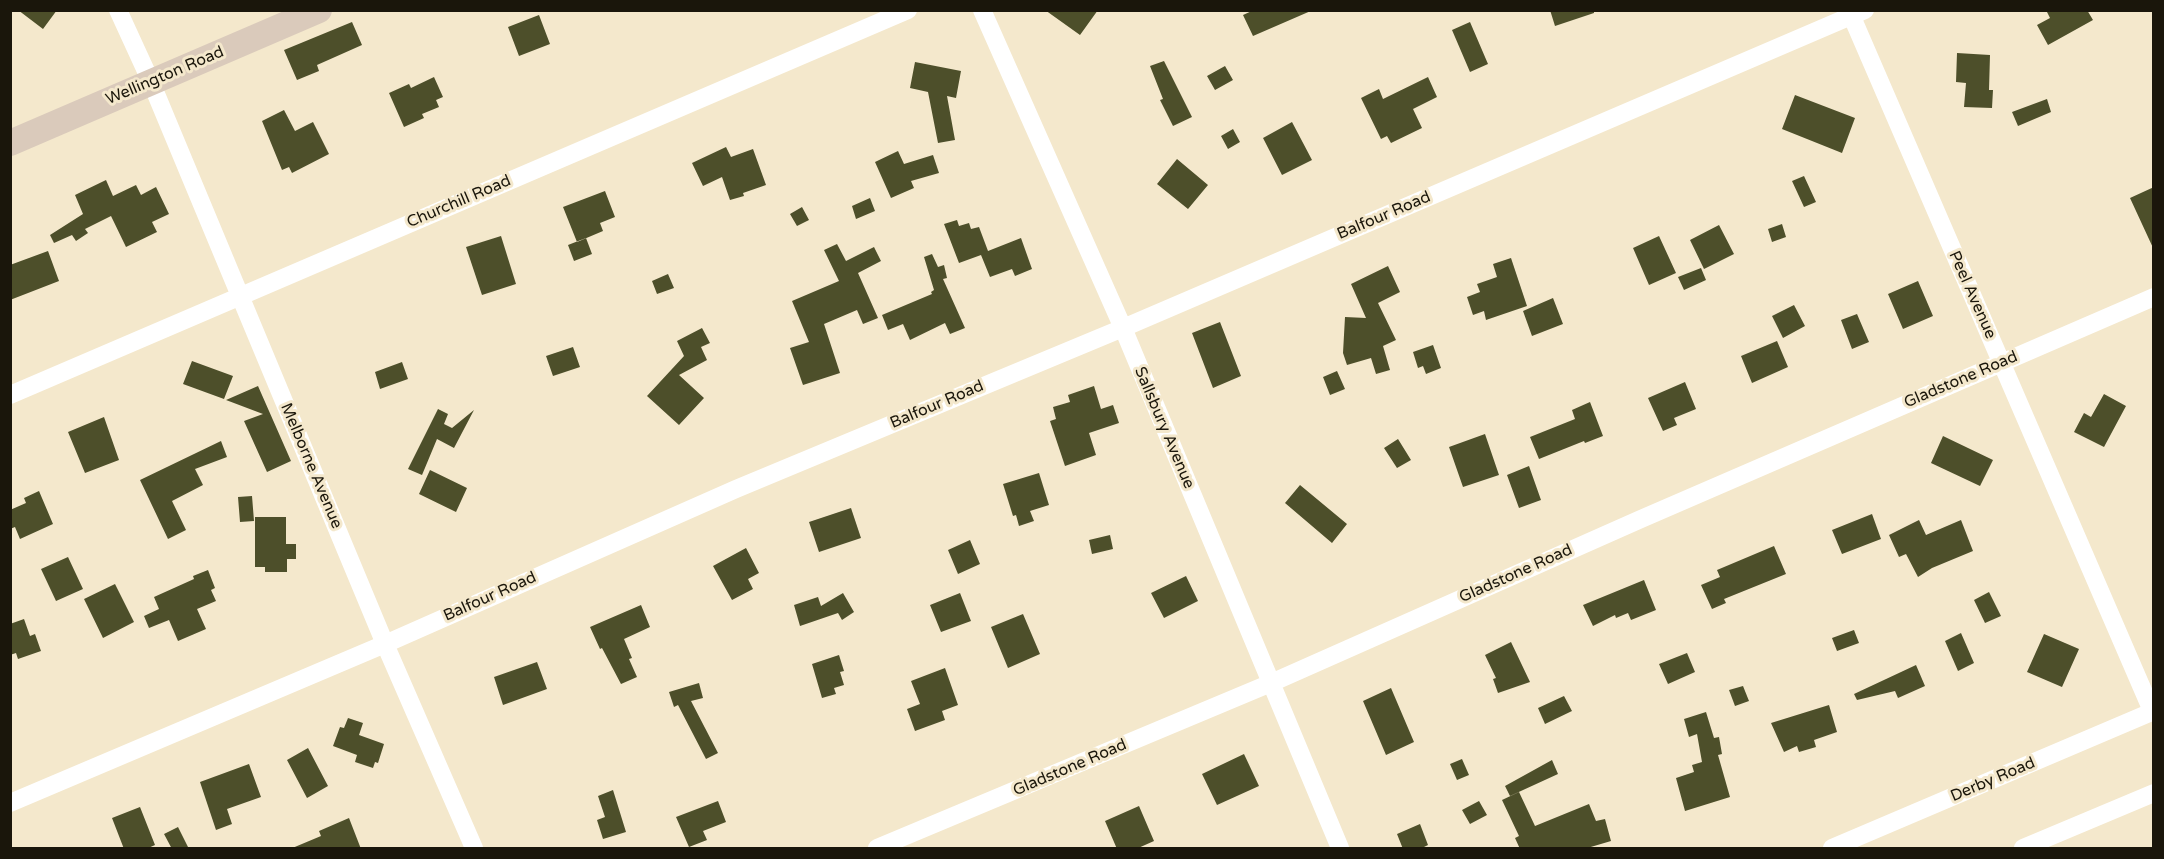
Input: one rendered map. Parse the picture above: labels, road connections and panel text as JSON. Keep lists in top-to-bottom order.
{
  "streets": {
    "main road": ["Wellington Road"],
    "street": [
      "Churchill Road",
      "Balfour Road",
      "Peel Avenue",
      "Gladstone Road",
      "Sallsbury Avenue",
      "Melborne Avenue",
      "Derby Road"
    ]
  },
  "crossings": [
    ["Wellington Road", "Melborne Avenue"],
    ["Churchill Road", "Melborne Avenue"],
    ["Balfour Road", "Peel Avenue"],
    ["Balfour Road", "Sallsbury Avenue"],
    ["Balfour Road", "Melborne Avenue"],
    ["Peel Avenue", "Gladstone Road"],
    ["Peel Avenue", "Derby Road"],
    ["Gladstone Road", "Sallsbury Avenue"]
  ]
}
